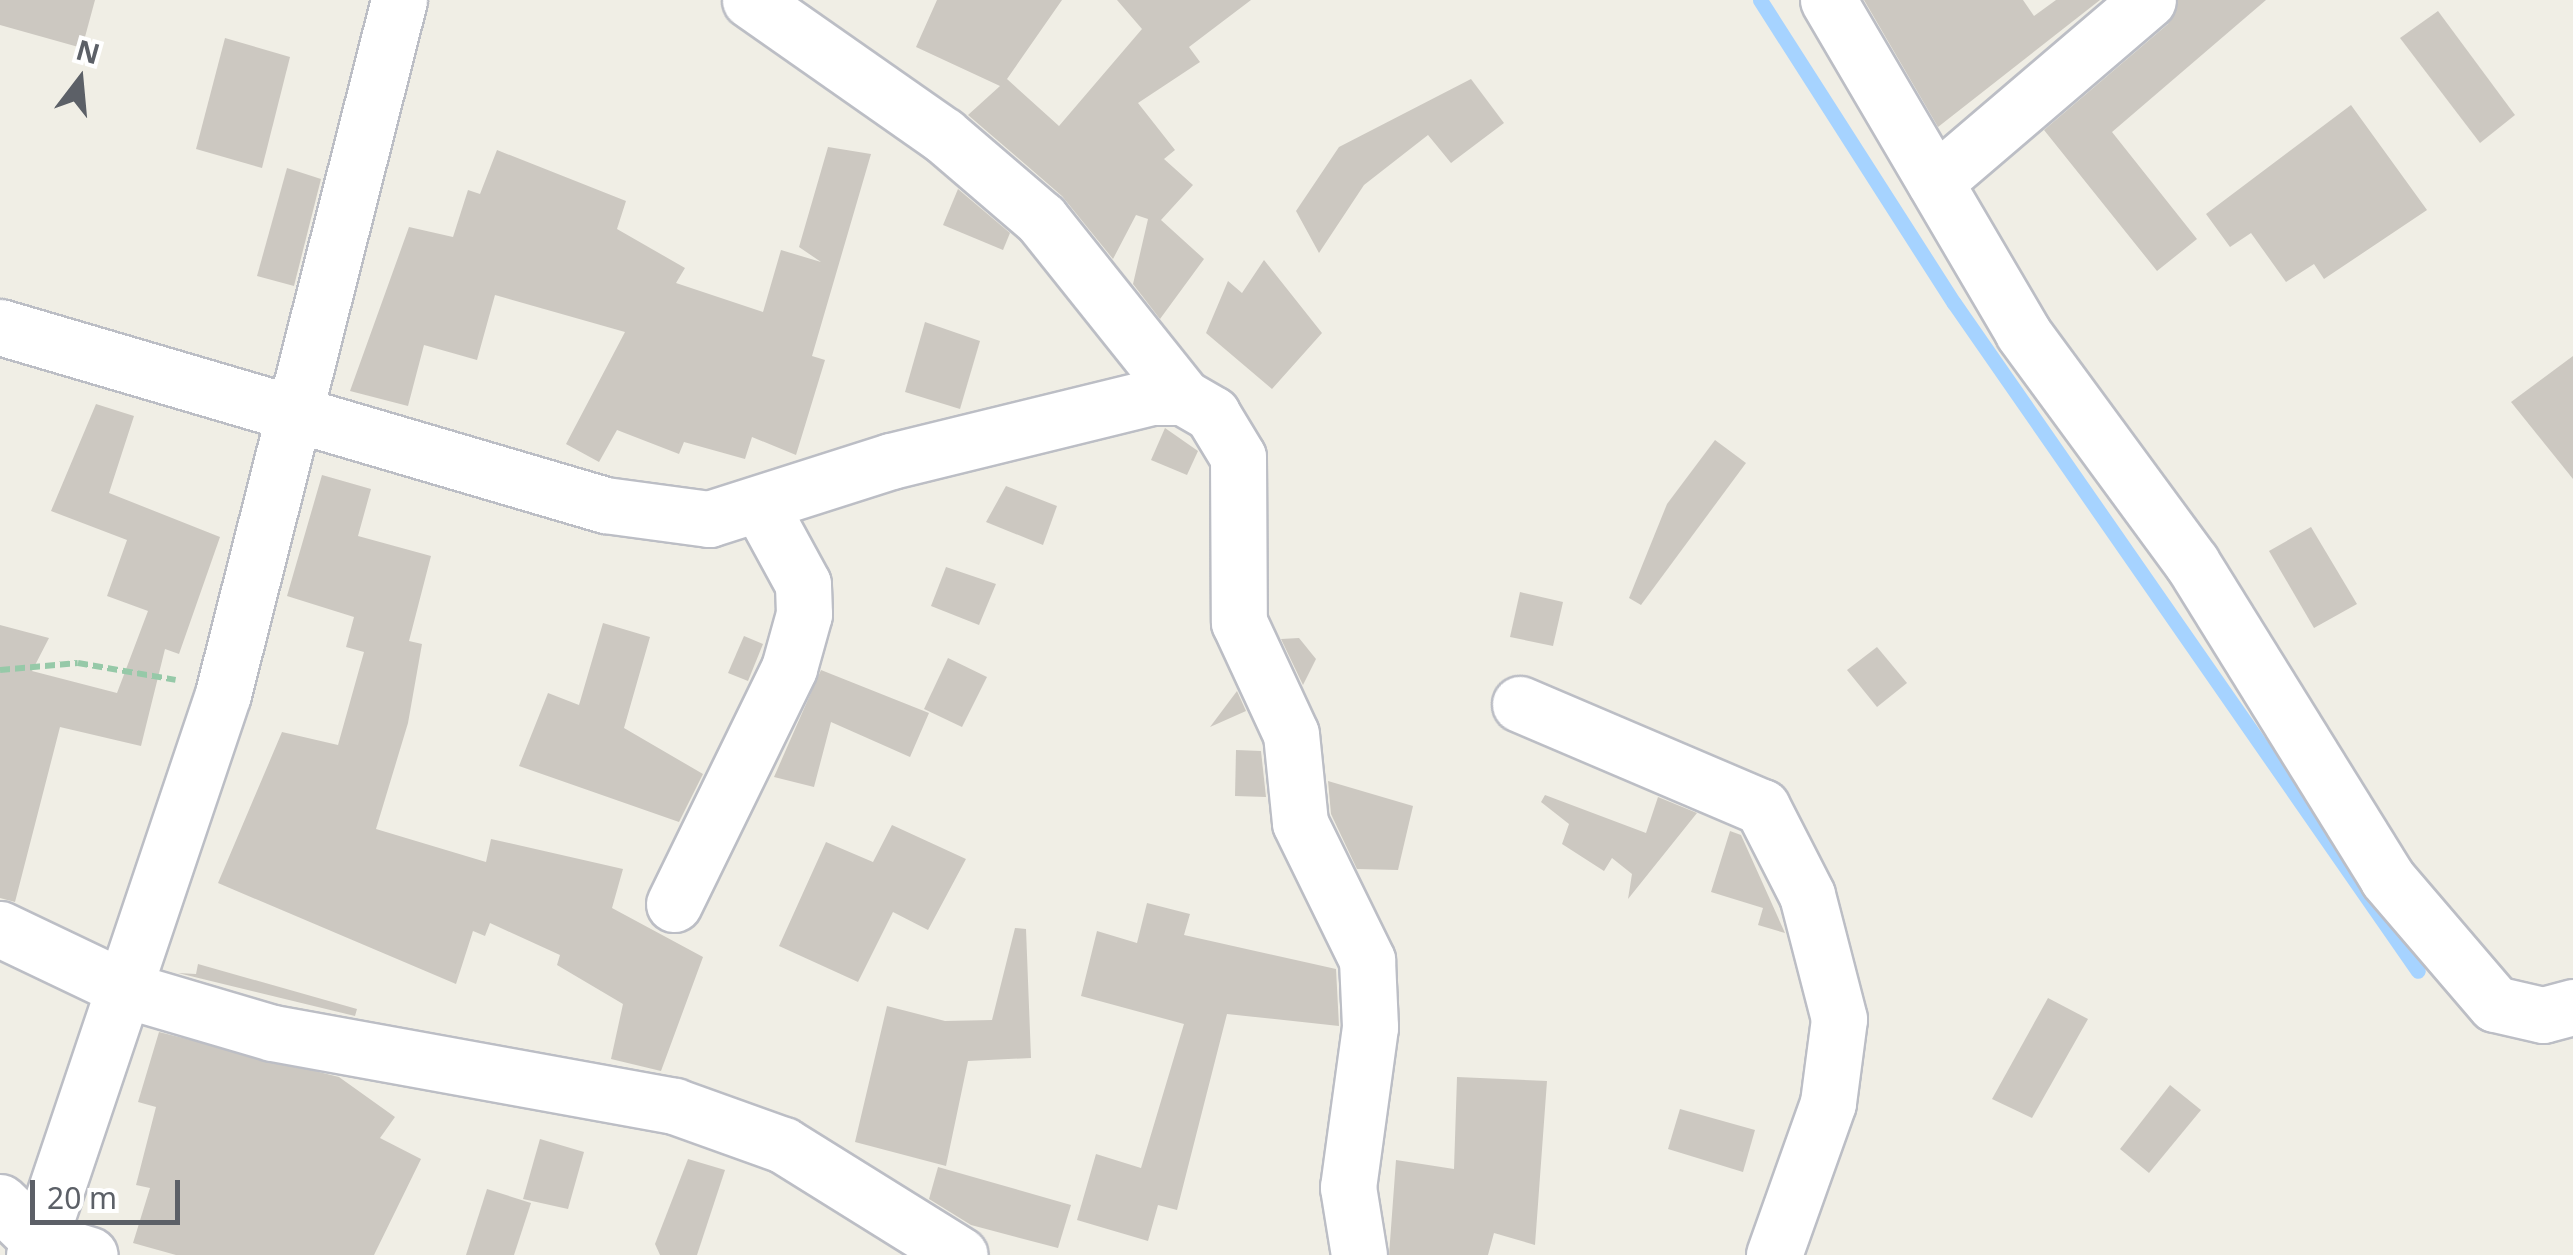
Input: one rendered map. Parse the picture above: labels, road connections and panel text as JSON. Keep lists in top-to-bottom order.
{
  "scale_bar": "20 m",
  "north": "top"
}
